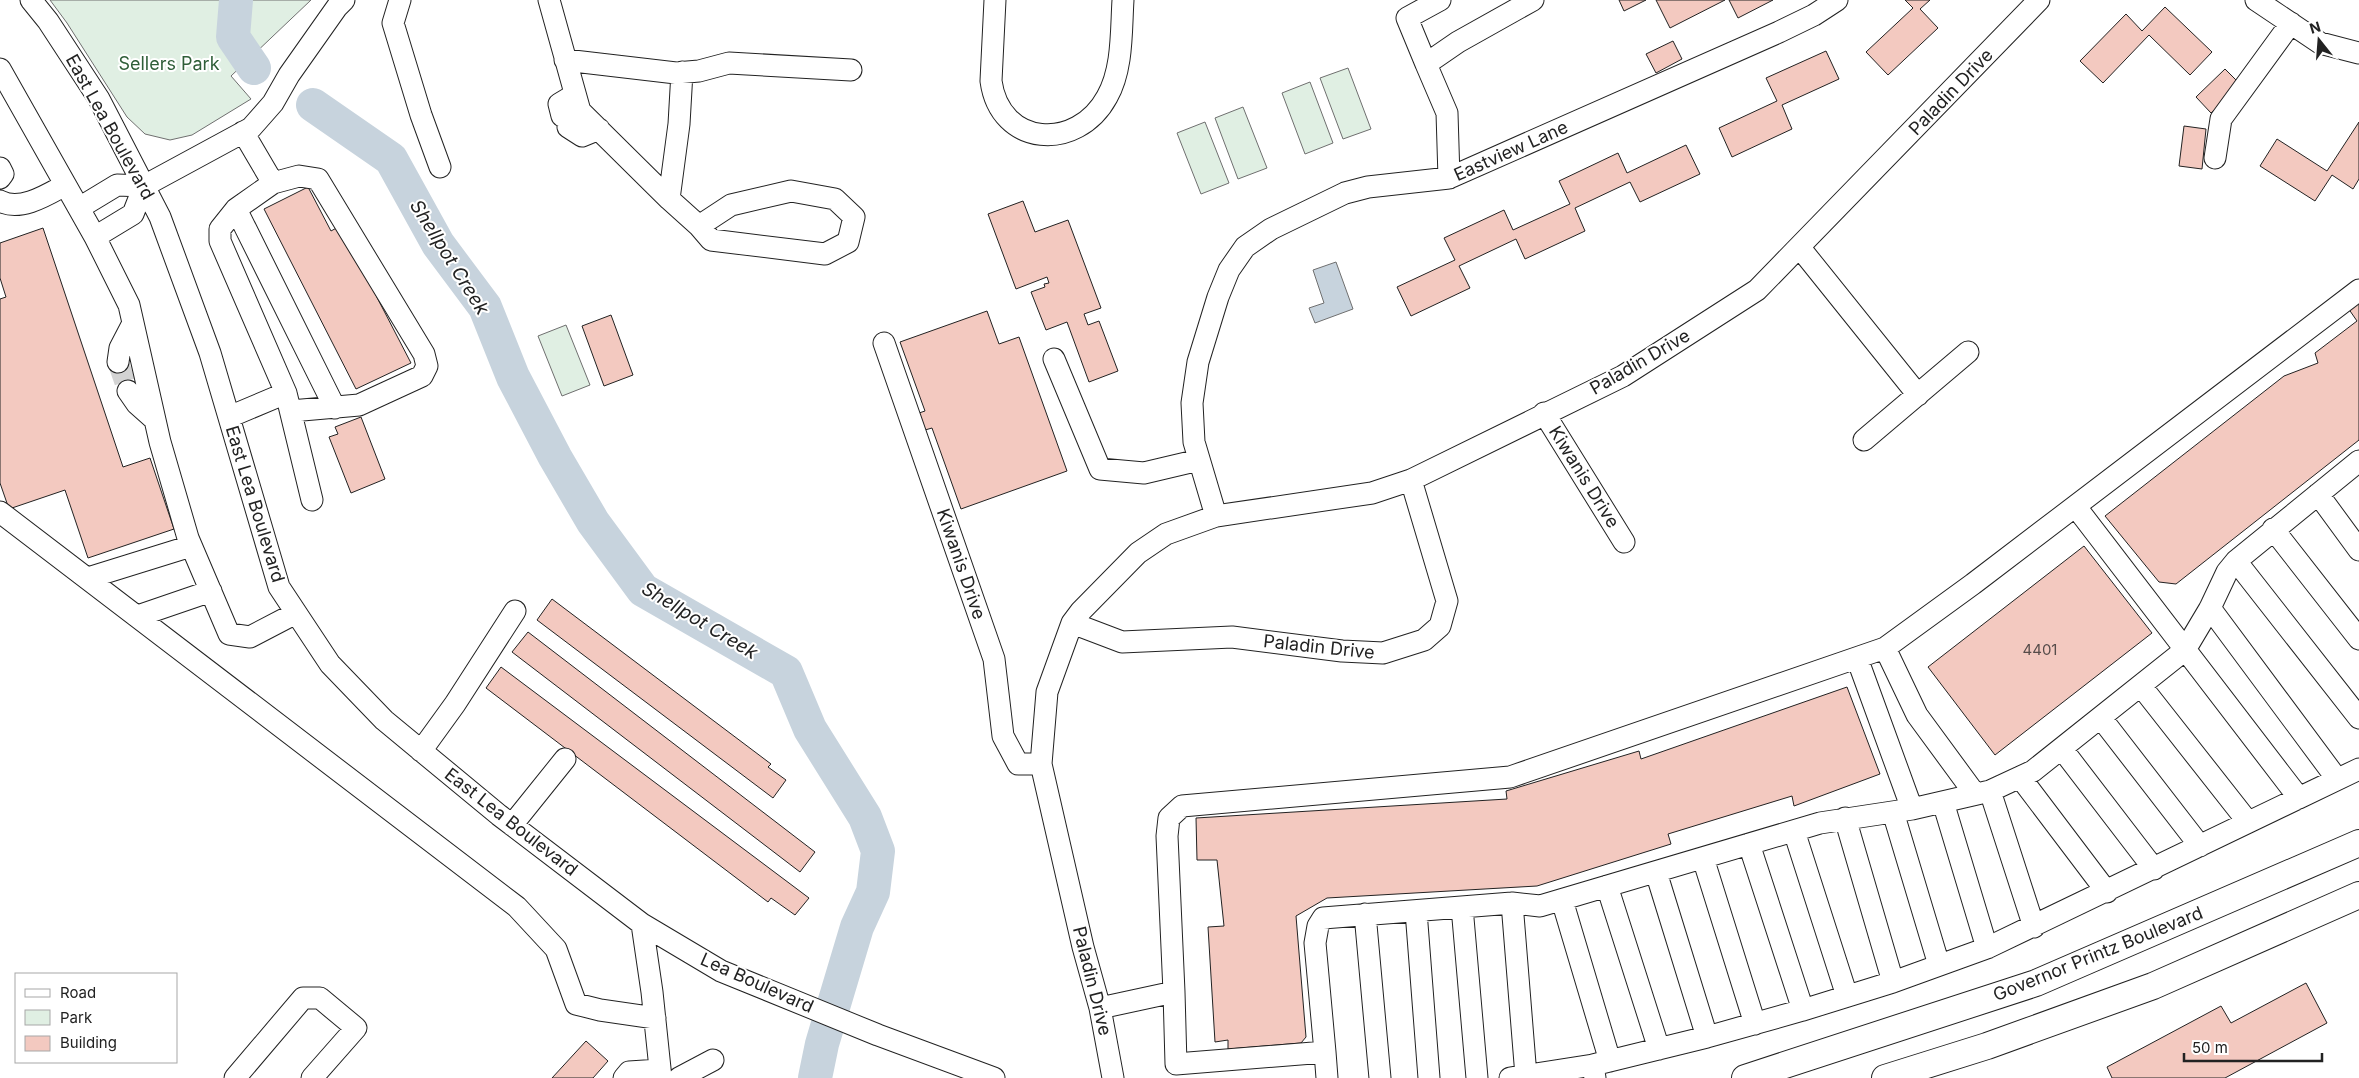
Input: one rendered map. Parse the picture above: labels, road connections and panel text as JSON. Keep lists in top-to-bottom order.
{
  "streets": {
    "main road": ["Governor Printz Boulevard"],
    "street": [
      "Paladin Drive",
      "East Lea Boulevard",
      "Eastview Lane",
      "Kiwanis Drive",
      "Lea Boulevard"
    ]
  },
  "crossings": [
    ["Paladin Drive", "Eastview Lane"],
    ["Paladin Drive", "Kiwanis Drive"],
    ["East Lea Boulevard", "Lea Boulevard"]
  ],
  "water": ["Shellpot Creek"],
  "parks": ["Sellers Park"],
  "house_numbers": ["4401"],
  "legend": ["Road", "Park", "Building"],
  "scale_bar": "50 m",
  "north": "top"
}
